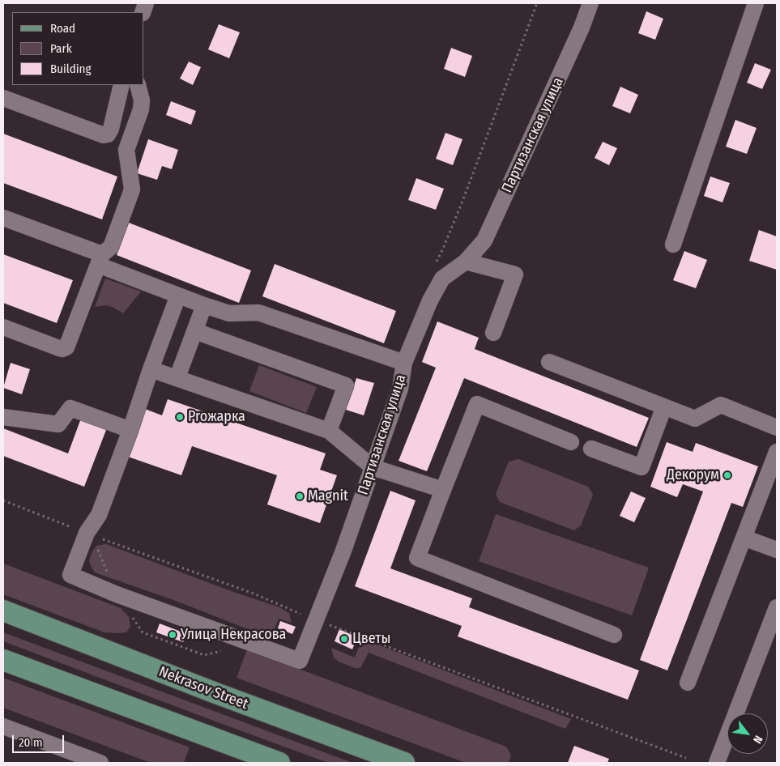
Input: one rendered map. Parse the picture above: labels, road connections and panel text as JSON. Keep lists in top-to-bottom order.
{
  "streets": {
    "main road": ["Nekrasov Street"],
    "street": ["Партизанская улица"]
  },
  "places": [
    "Proжарка",
    "Декорум",
    "Magnit",
    "Улица Некрасова",
    "Цветы"
  ],
  "legend": ["Road", "Park", "Building"],
  "scale_bar": "20 m",
  "north": "bottom right"
}
